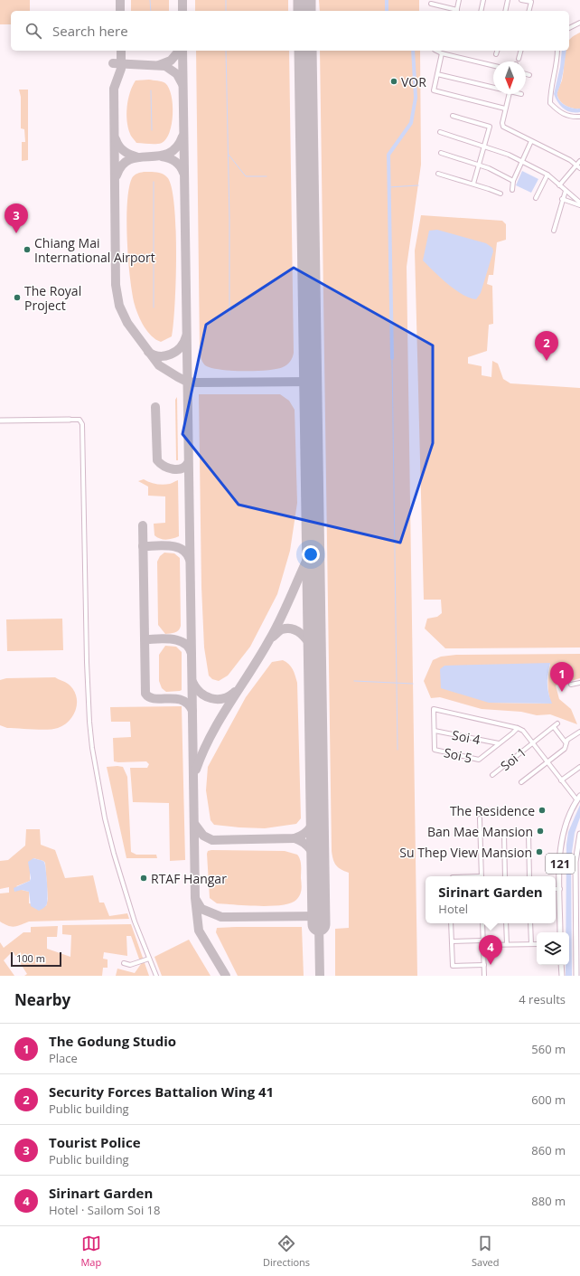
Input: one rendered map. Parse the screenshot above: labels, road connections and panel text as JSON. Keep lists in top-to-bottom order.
{
  "streets": {
    "main road": ["121"],
    "street": ["Soi 4", "Soi 5", "Soi 1"]
  },
  "crossings": [
    ["Soi 4", "Soi 5"]
  ],
  "places": [
    "VOR",
    "Chiang Mai International Airport",
    "The Royal Project",
    "The Residence",
    "Ban Mae Mansion",
    "Su Thep View Mansion",
    "RTAF Hangar"
  ],
  "scale_bar": "100 m",
  "north": "bottom",
  "page": {
    "search": "Search here",
    "pins": [
      "3",
      "2",
      "1",
      "4"
    ],
    "popup": ["Sirinart Garden", "Hotel"],
    "scale": "100 m",
    "heading": ["Nearby", "4 results"],
    "list": [
      {
        "mark": "1",
        "name": "The Godung Studio",
        "note": "Place",
        "value": "560 m"
      },
      {
        "mark": "2",
        "name": "Security Forces Battalion Wing 41",
        "note": "Public building",
        "value": "600 m"
      },
      {
        "mark": "3",
        "name": "Tourist Police",
        "note": "Public building",
        "value": "860 m"
      },
      {
        "mark": "4",
        "name": "Sirinart Garden",
        "note": "Hotel · Sailom Soi 18",
        "value": "880 m"
      }
    ],
    "nav": ["Map", "Directions", "Saved"]
  }
}
